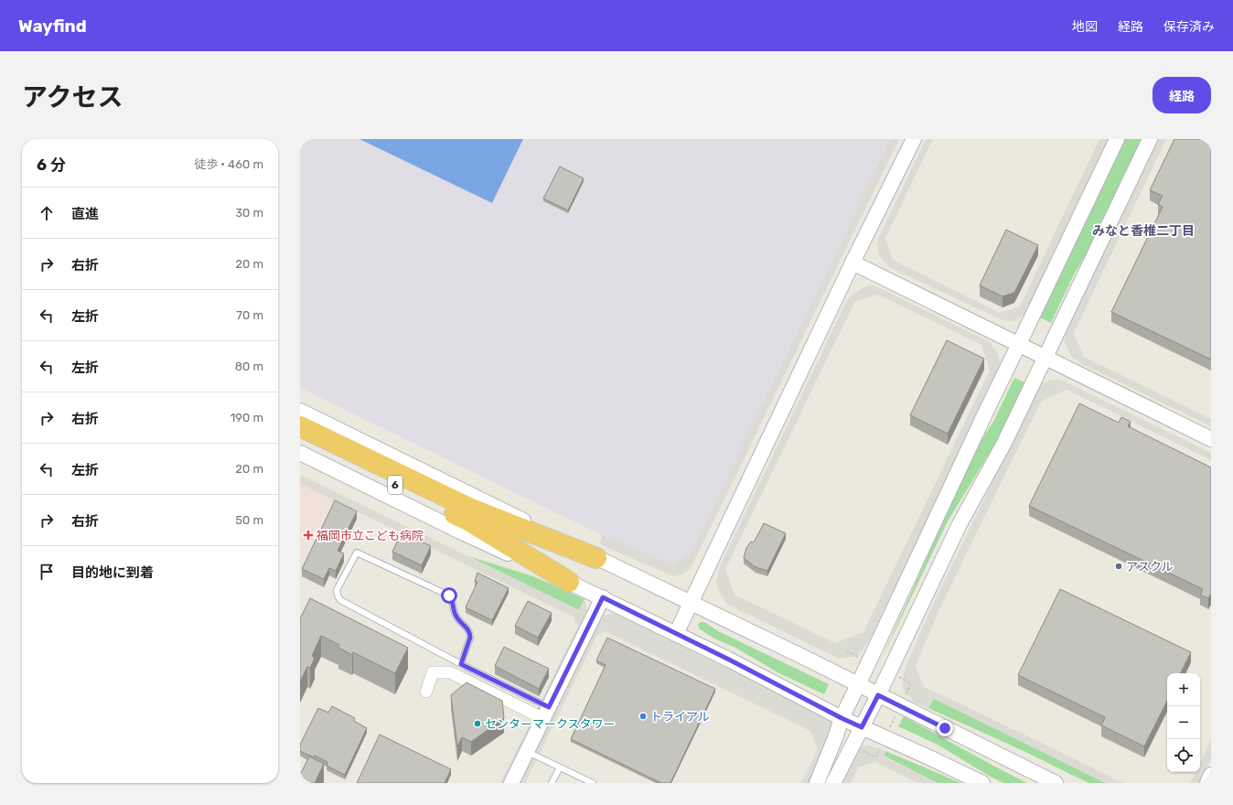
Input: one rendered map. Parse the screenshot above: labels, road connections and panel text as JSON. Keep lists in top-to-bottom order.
{
  "streets": {
    "highway": ["6"]
  },
  "districts": ["みなと香椎二丁目"],
  "places": {
    "health": ["福岡市立こども病院"],
    "other": ["アスクル", "トライアル", "センターマークスタワー"]
  },
  "page": {
    "header": "Wayfind",
    "nav": ["地図", "経路", "保存済み"],
    "title": "アクセス",
    "buttons": "経路",
    "heading": ["6 分", "徒歩 · 460 m"],
    "list": [
      ["直進", "30 m"],
      ["右折", "20 m"],
      ["左折", "70 m"],
      ["左折", "80 m"],
      ["右折", "190 m"],
      ["左折", "20 m"],
      ["右折", "50 m"],
      "目的地に到着"
    ],
    "map_buttons": ["+", "−"]
  }
}
